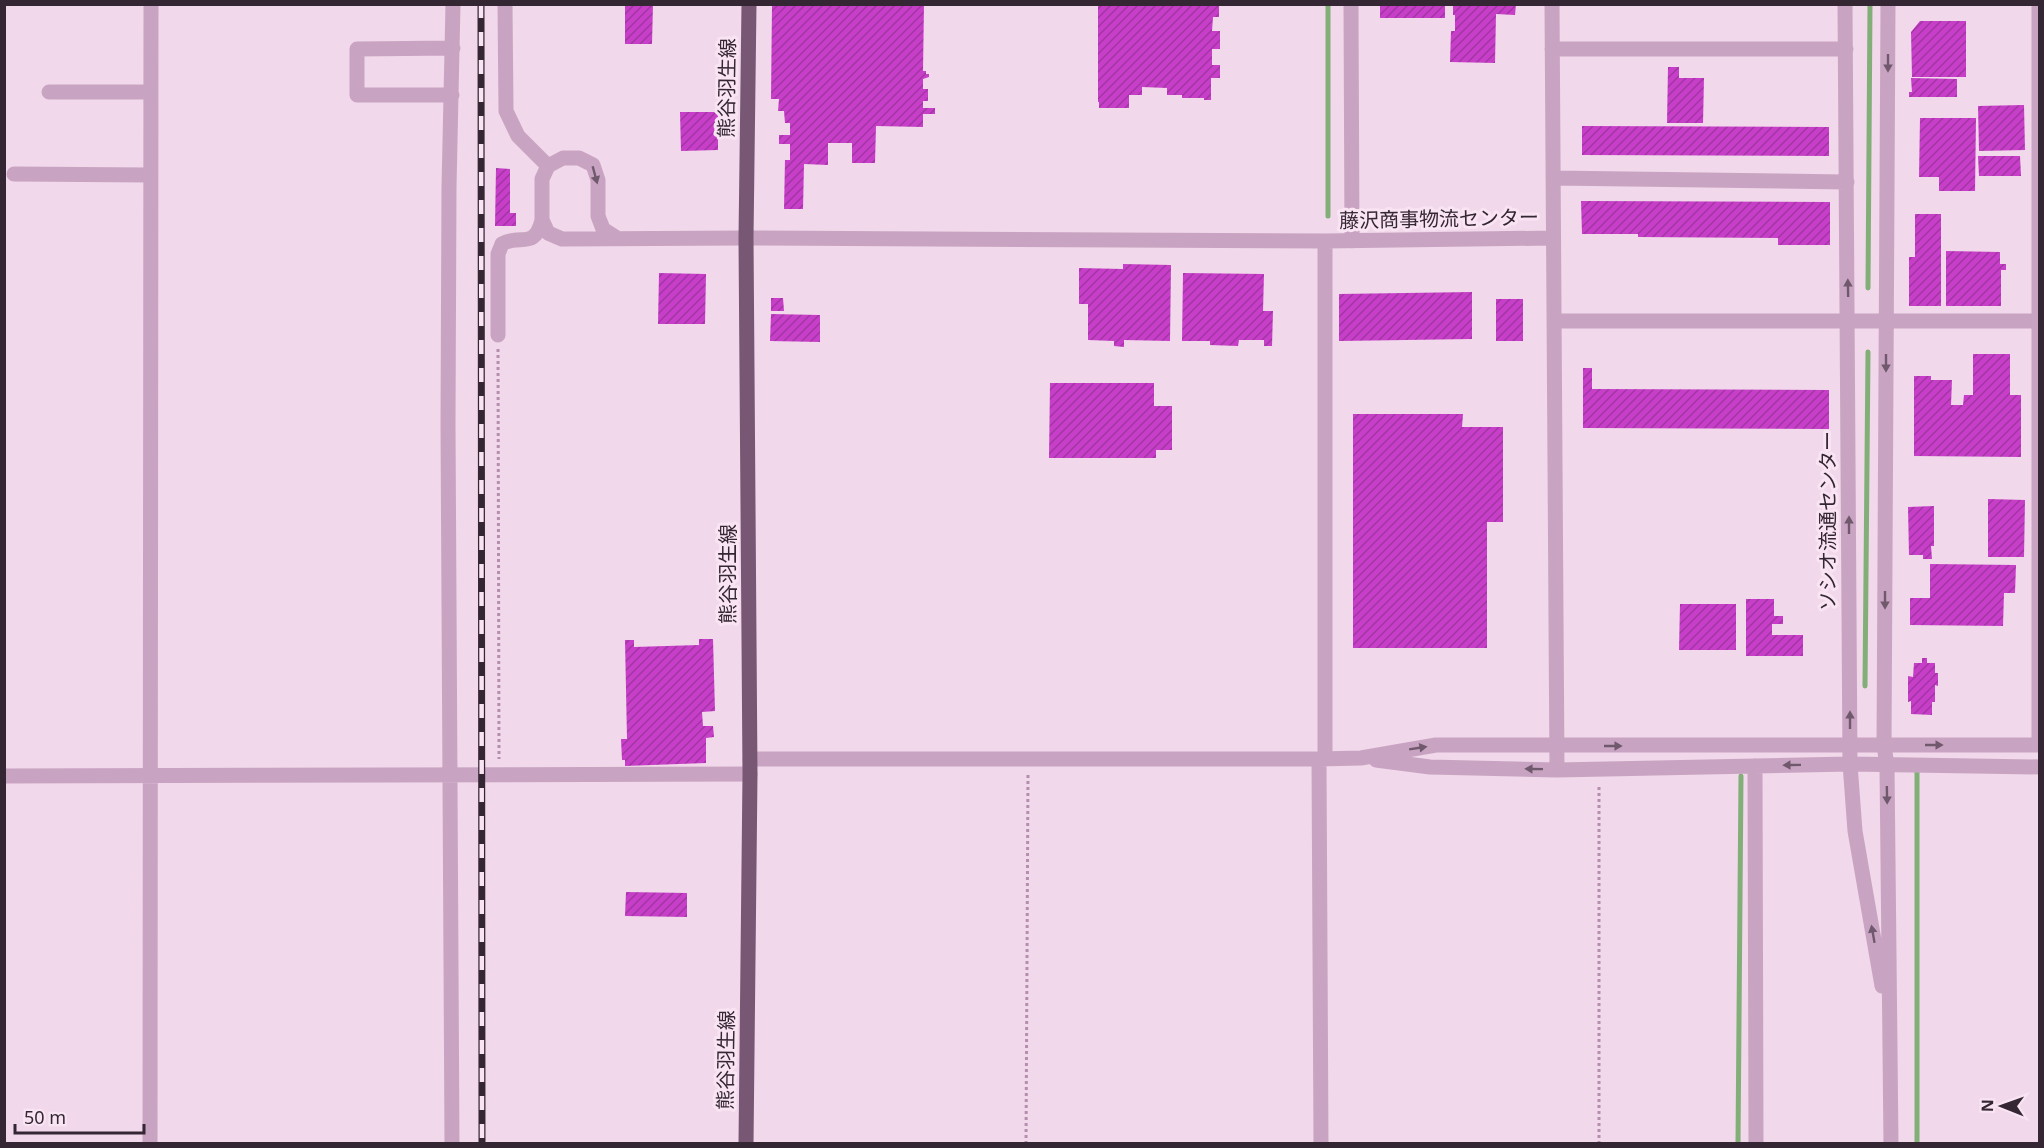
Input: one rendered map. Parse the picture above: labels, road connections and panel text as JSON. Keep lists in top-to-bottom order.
{
  "streets": {
    "main road": ["熊谷羽生線"],
    "street": ["藤沢商事物流センター", "ソシオ流通センター"]
  },
  "crossings": [
    ["熊谷羽生線", "藤沢商事物流センター"]
  ],
  "scale_bar": "50 m",
  "north": "left"
}
